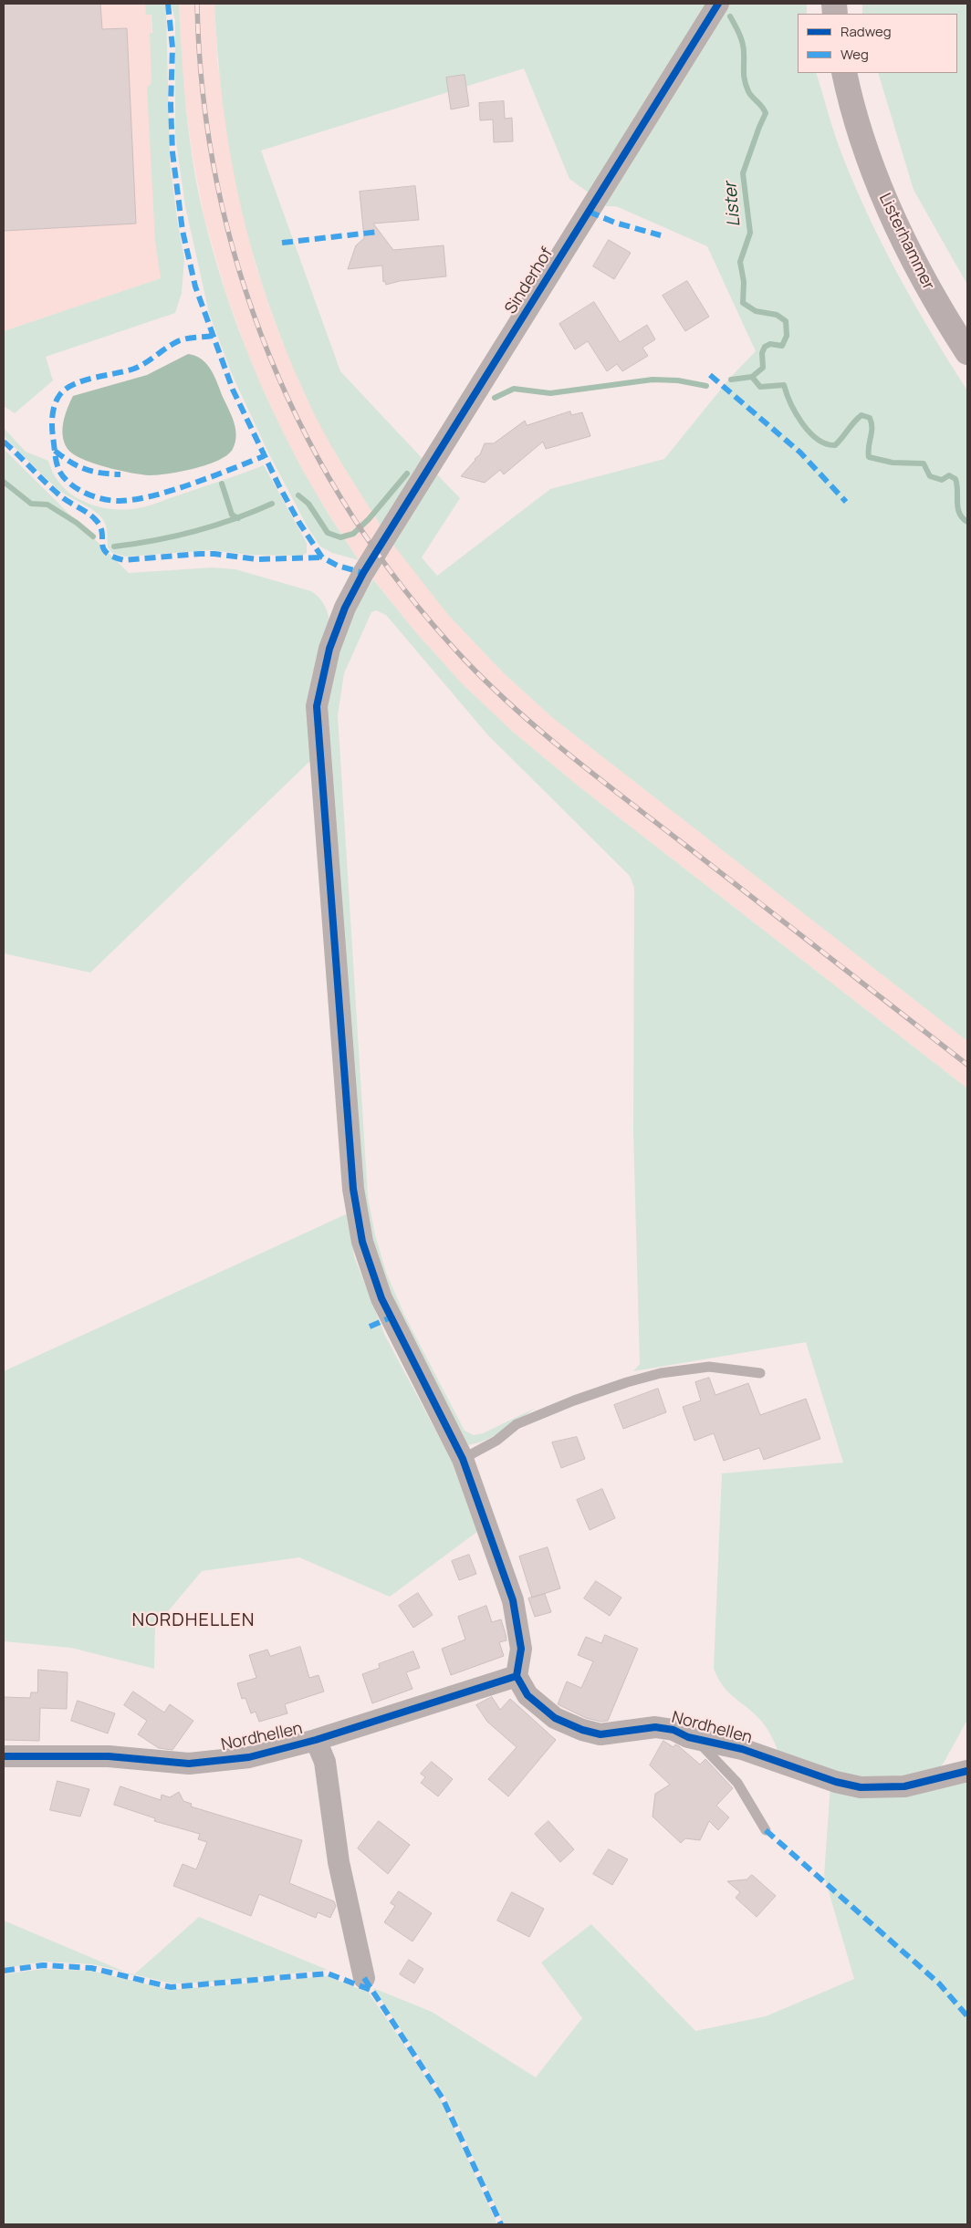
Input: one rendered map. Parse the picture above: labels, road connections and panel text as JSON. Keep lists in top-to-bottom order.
{
  "streets": {
    "main road": ["Listerhammer"],
    "street": ["Sinderhof", "Nordhellen"]
  },
  "districts": ["NORDHELLEN"],
  "water": ["Lister"],
  "legend": ["Radweg", "Weg"]
}
